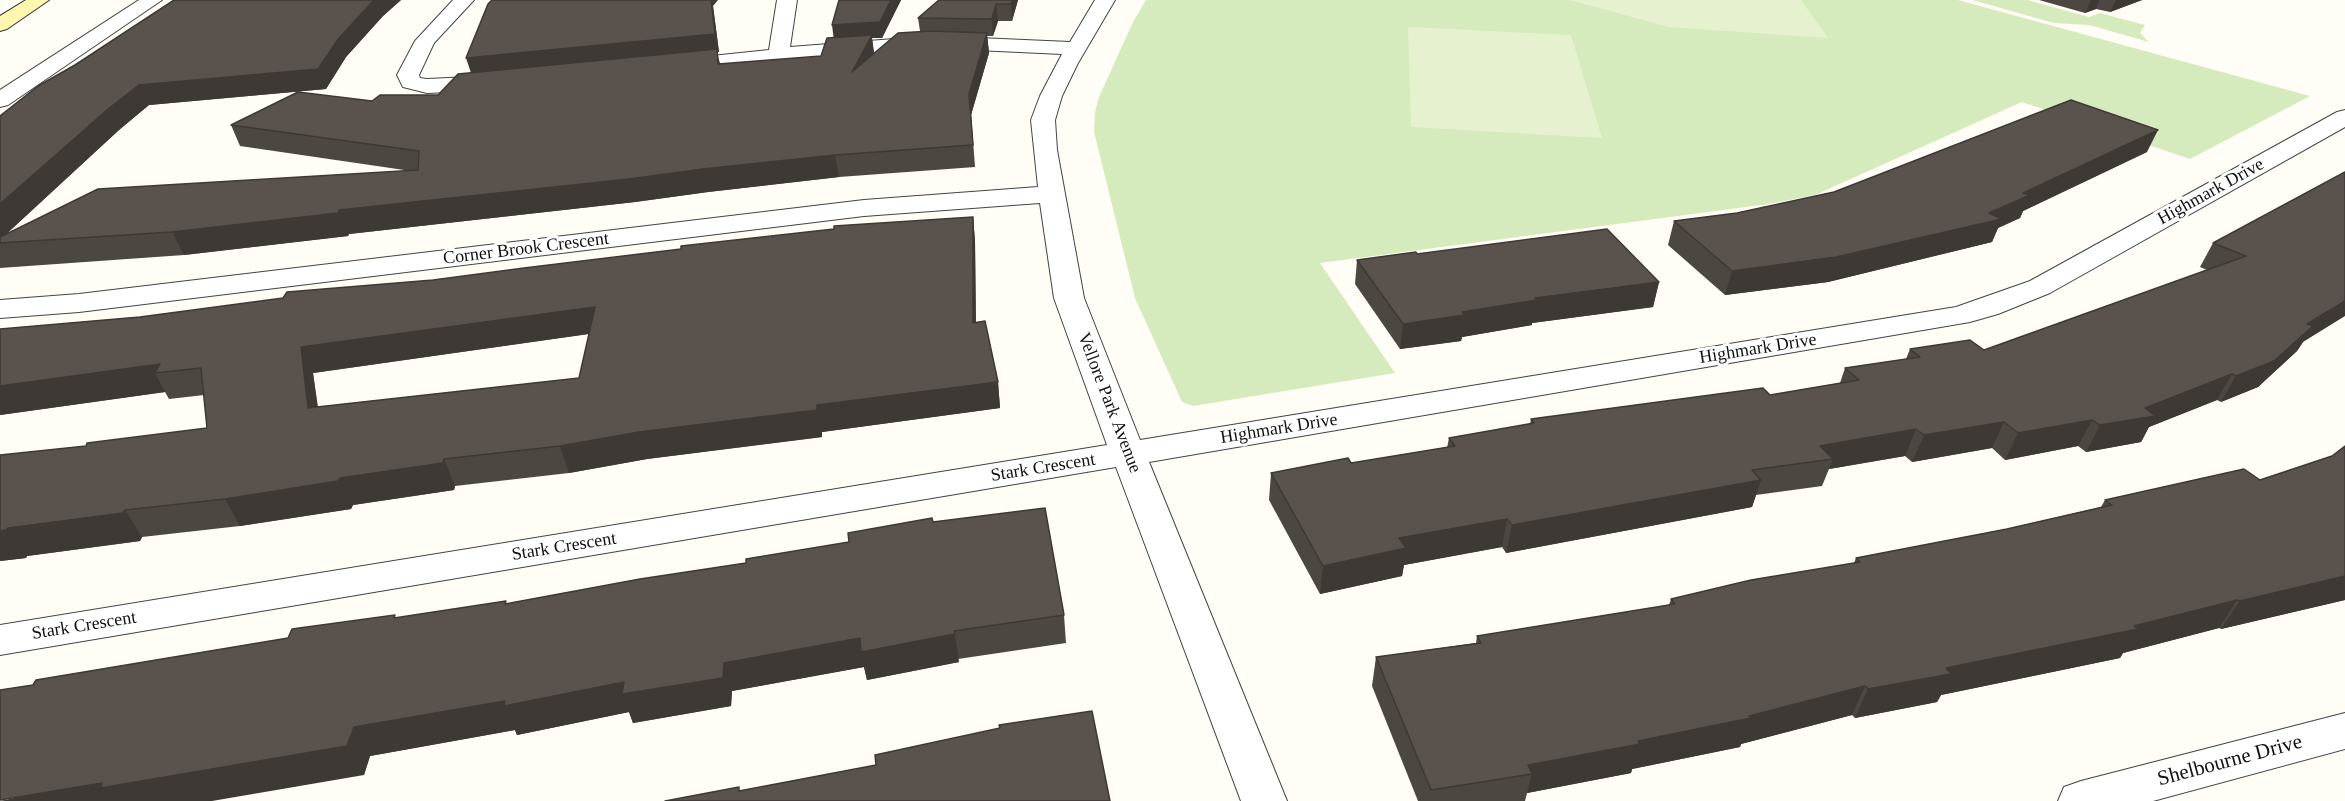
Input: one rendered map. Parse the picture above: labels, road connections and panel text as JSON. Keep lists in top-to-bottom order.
{
  "streets": {
    "street": [
      "Highmark Drive",
      "Corner Brook Crescent",
      "Vellore Park Avenue",
      "Stark Crescent",
      "Shelbourne Drive"
    ]
  },
  "crossings": [
    ["Highmark Drive", "Vellore Park Avenue"],
    ["Highmark Drive", "Stark Crescent"],
    ["Corner Brook Crescent", "Vellore Park Avenue"],
    ["Vellore Park Avenue", "Stark Crescent"]
  ]
}
